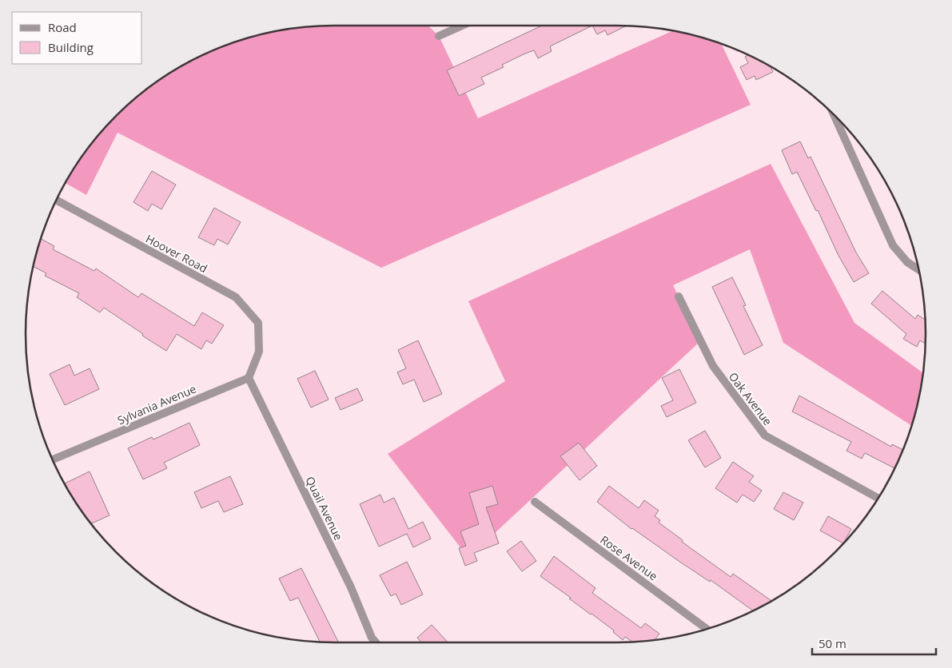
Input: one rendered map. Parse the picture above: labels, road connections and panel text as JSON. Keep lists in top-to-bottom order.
{
  "streets": {
    "street": [
      "Hoover Road",
      "Oak Avenue",
      "Sylvania Avenue",
      "Quail Avenue",
      "Rose Avenue"
    ]
  },
  "crossings": [
    ["Hoover Road", "Sylvania Avenue"],
    ["Hoover Road", "Quail Avenue"],
    ["Sylvania Avenue", "Quail Avenue"]
  ],
  "legend": ["Road", "Building"],
  "scale_bar": "50 m"
}
